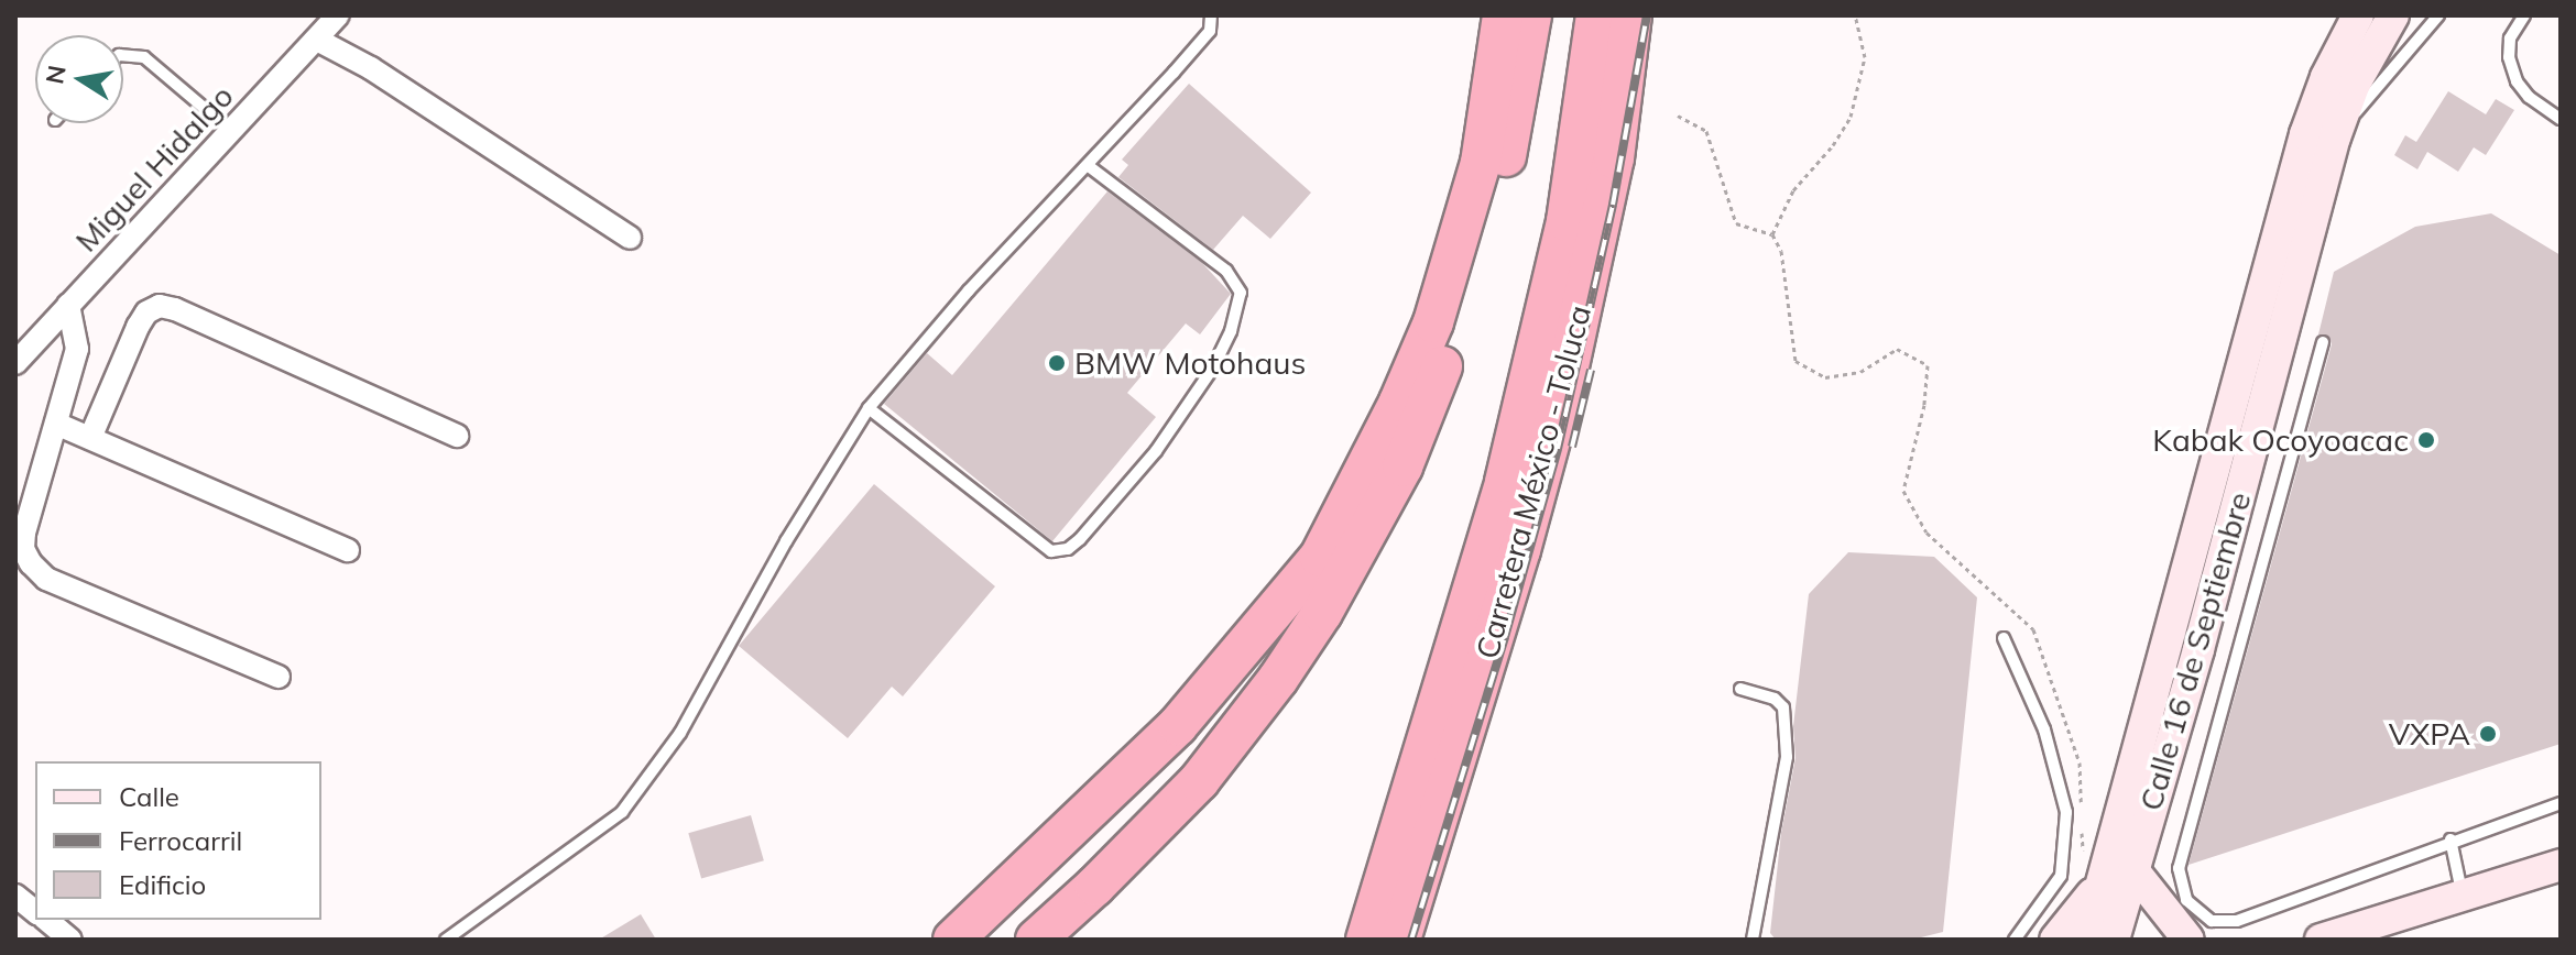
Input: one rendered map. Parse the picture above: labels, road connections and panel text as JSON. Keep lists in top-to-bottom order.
{
  "streets": {
    "highway": ["Carretera México - Toluca"],
    "main road": ["Calle 16 de Septiembre"],
    "street": ["Miguel Hidalgo"]
  },
  "places": ["BMW Motohaus", "Kabak Ocoyoacac", "VXPA"],
  "legend": ["Calle", "Ferrocarril", "Edificio"],
  "north": "left"
}
